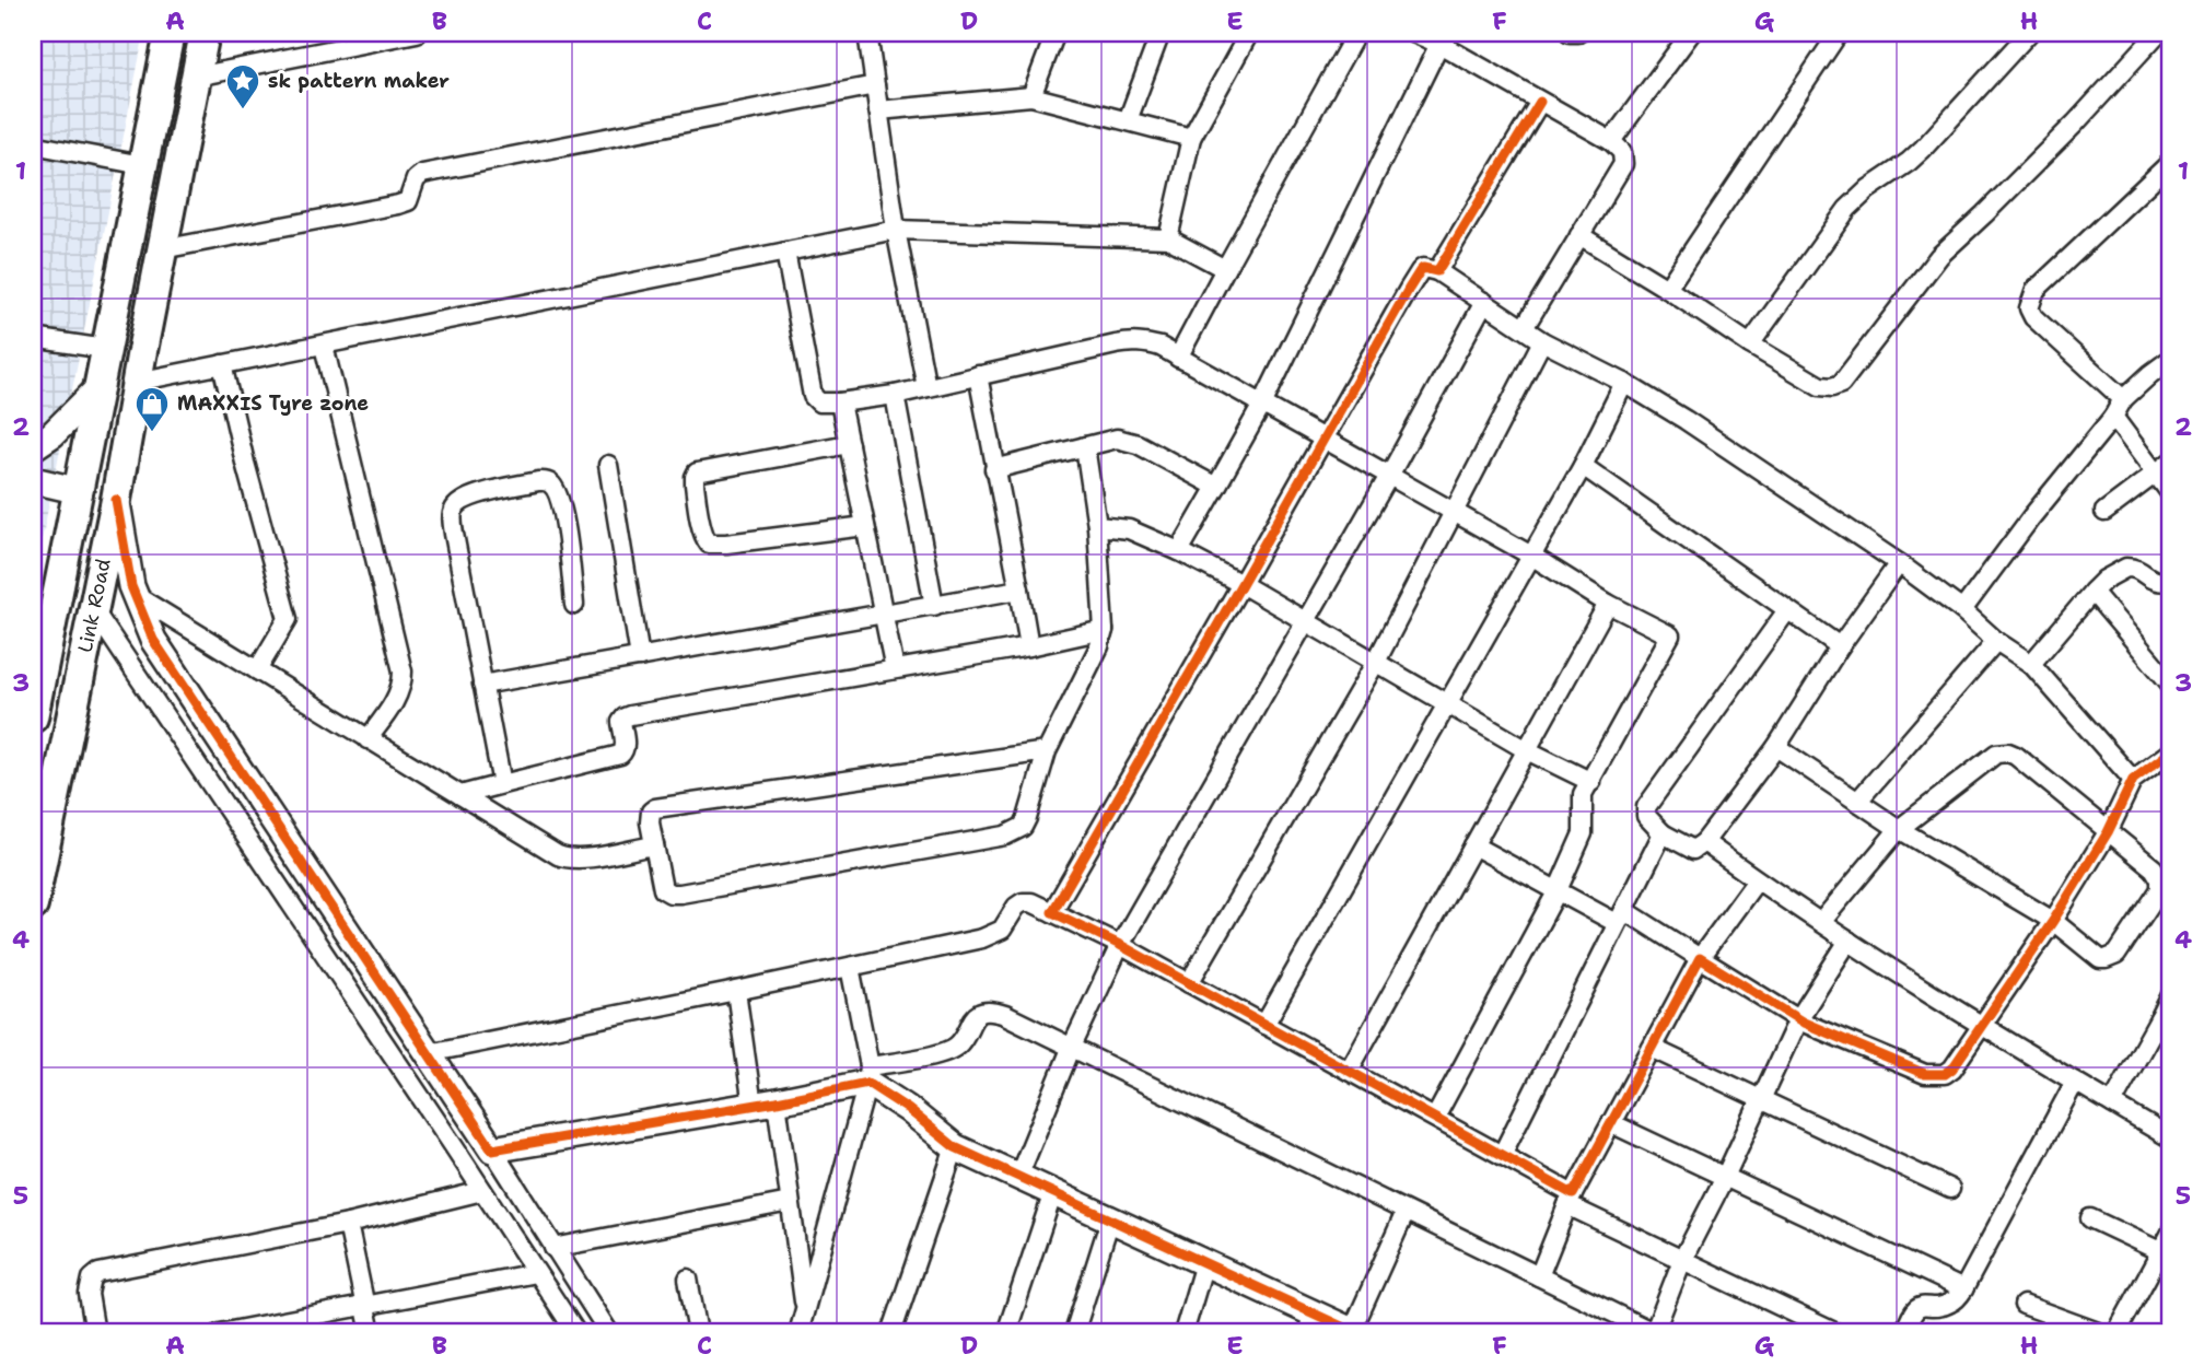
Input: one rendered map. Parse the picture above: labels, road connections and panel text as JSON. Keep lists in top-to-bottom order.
{
  "streets": {
    "main road": ["Link Road"]
  },
  "places": {
    "place": ["sk pattern maker"],
    "shop": ["MAXXIS Tyre zone"]
  },
  "grid": {
    "columns": [
      "A",
      "B",
      "C",
      "D",
      "E",
      "F",
      "G",
      "H"
    ],
    "rows": [
      "1",
      "2",
      "3",
      "4",
      "5"
    ]
  }
}
